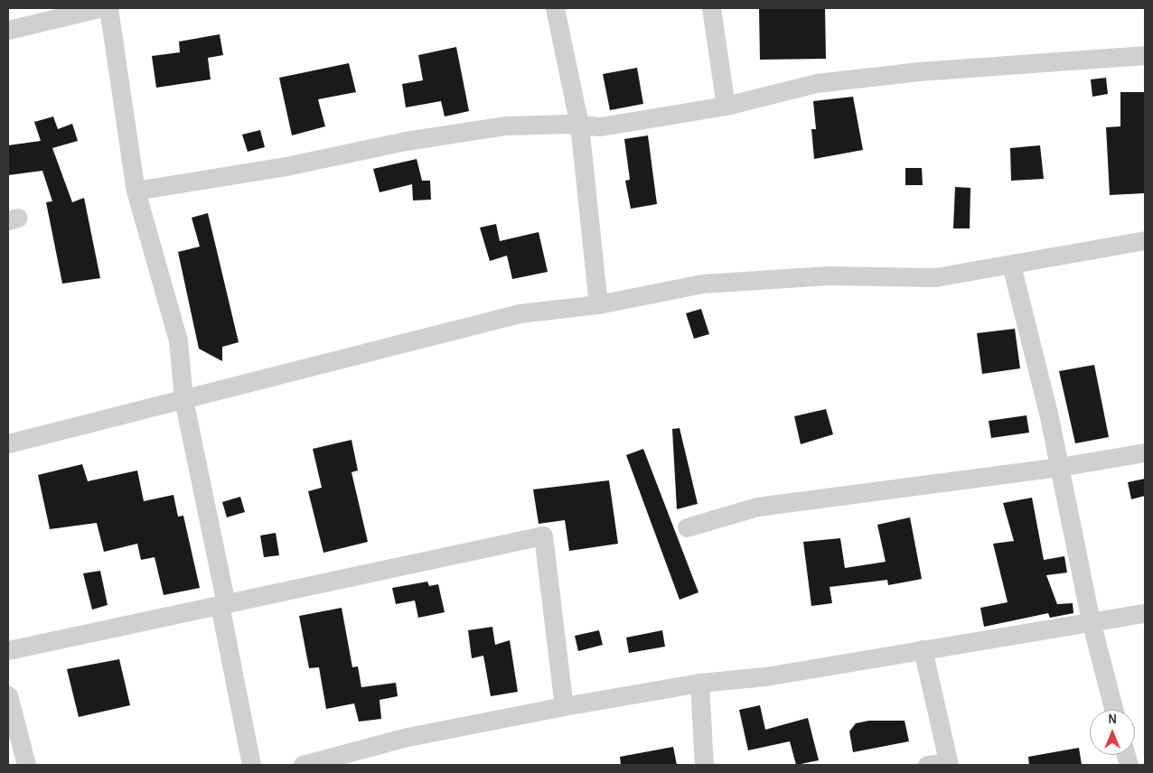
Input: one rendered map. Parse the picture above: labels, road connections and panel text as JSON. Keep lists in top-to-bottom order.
{
  "north": "top"
}
